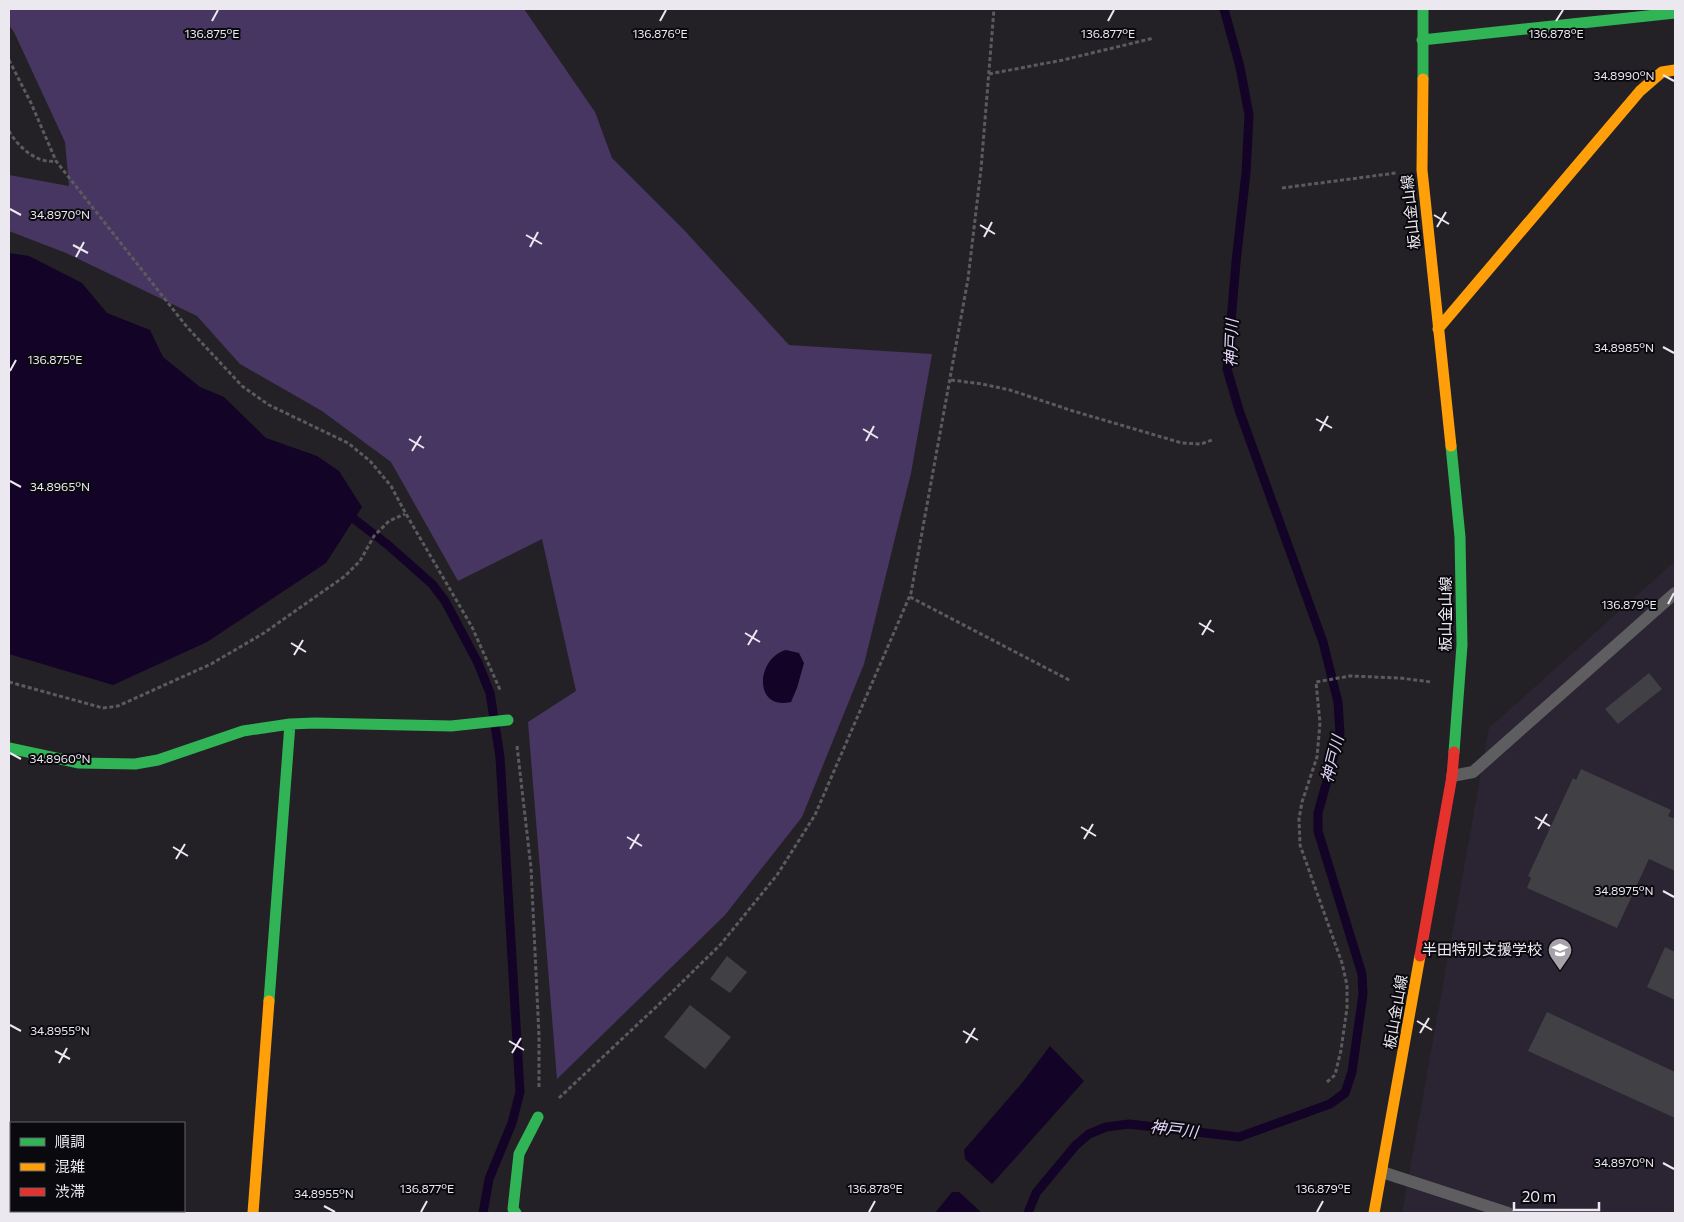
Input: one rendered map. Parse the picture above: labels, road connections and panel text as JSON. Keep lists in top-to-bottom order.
{
  "streets": {
    "street": ["板山金山線"]
  },
  "water": ["神戸川"],
  "places": {
    "school or university": ["半田特別支援学校"]
  },
  "legend": ["順調", "混雑", "渋滞"],
  "scale_bar": "20 m",
  "coordinates": [
    "136.877°E",
    "136.875°E",
    "136.876°E",
    "136.878°E",
    "34.8990°N",
    "34.8970°N",
    "34.8985°N",
    "34.8965°N",
    "136.879°E",
    "34.8960°N",
    "34.8975°N",
    "34.8955°N"
  ]
}
